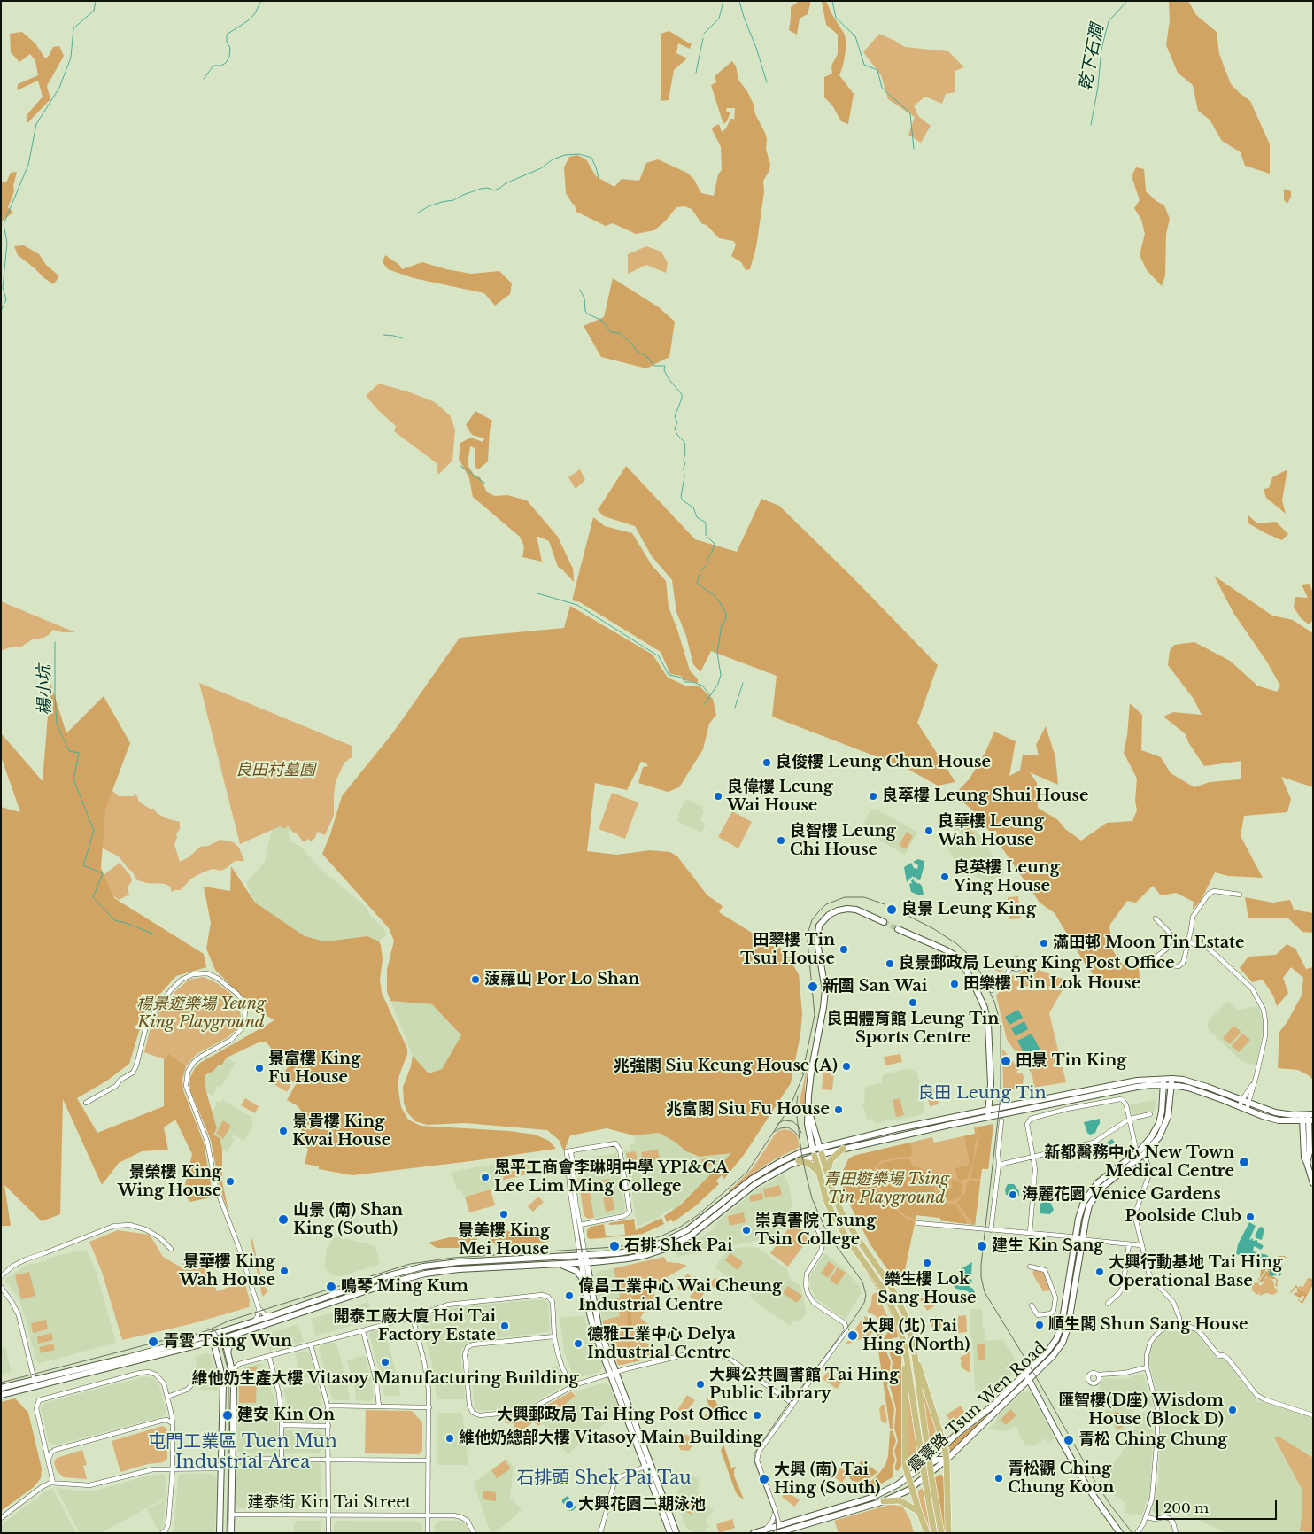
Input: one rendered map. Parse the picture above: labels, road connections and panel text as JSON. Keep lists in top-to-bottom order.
{
  "streets": {
    "main road": ["震寰路 Tsun Wen Road"],
    "street": ["建泰街 Kin Tai Street"]
  },
  "districts": ["良田 Leung Tin", "屯門工業區 Tuen Mun Industrial Area", "石排頭 Shek Pai Tau"],
  "water": ["乾下石澗", "楊小坑"],
  "parks": ["良田村墓園", "楊景遊樂場 Yeung King Playground", "青田遊樂場 Tsing Tin Playground"],
  "places": [
    "良俊樓 Leung Chun House",
    "良偉樓 Leung Wai House",
    "良萃樓 Leung Shui House",
    "良華樓 Leung Wah House",
    "良智樓 Leung Chi House",
    "良英樓 Leung Ying House",
    "良景 Leung King",
    "滿田邨 Moon Tin Estate",
    "田翠樓 Tin Tsui House",
    "良景郵政局 Leung King Post Office",
    "菠蘿山 Por Lo Shan",
    "田樂樓 Tin Lok House",
    "新圍 San Wai",
    "良田體育館 Leung Tin Sports Centre",
    "田景 Tin King",
    "兆強閣 Siu Keung House (A)",
    "景富樓 King Fu House",
    "兆富閣 Siu Fu House",
    "景貴樓 King Kwai House",
    "新都醫務中心 New Town Medical Centre",
    "恩平工商會李琳明中學 YPI&CA Lee Lim Ming College",
    "景榮樓 King Wing House",
    "海麗花園 Venice Gardens",
    "景美樓 King Mei House",
    "Poolside Club",
    "山景 (南) Shan King (South)",
    "崇真書院 Tsung Tsin College",
    "石排 Shek Pai",
    "建生 Kin Sang",
    "樂生樓 Lok Sang House",
    "景華樓 King Wah House",
    "大興行動基地 Tai Hing Operational Base",
    "鳴琴 Ming Kum",
    "偉昌工業中心 Wai Cheung Industrial Centre",
    "順生閣 Shun Sang House",
    "開泰工廠大廈 Hoi Tai Factory Estate",
    "大興 (北) Tai Hing (North)",
    "青雲 Tsing Wun",
    "德雅工業中心 Delya Industrial Centre",
    "維他奶生產大樓 Vitasoy Manufacturing Building",
    "大興公共圖書館 Tai Hing Public Library",
    "匯智樓(D座) Wisdom House (Block D)",
    "建安 Kin On",
    "大興郵政局 Tai Hing Post Office",
    "維他奶總部大樓 Vitasoy Main Building",
    "青松 Ching Chung",
    "青松觀 Ching Chung Koon",
    "大興 (南) Tai Hing (South)",
    "大興花園二期泳池"
  ],
  "scale_bar": "200 m"
}
